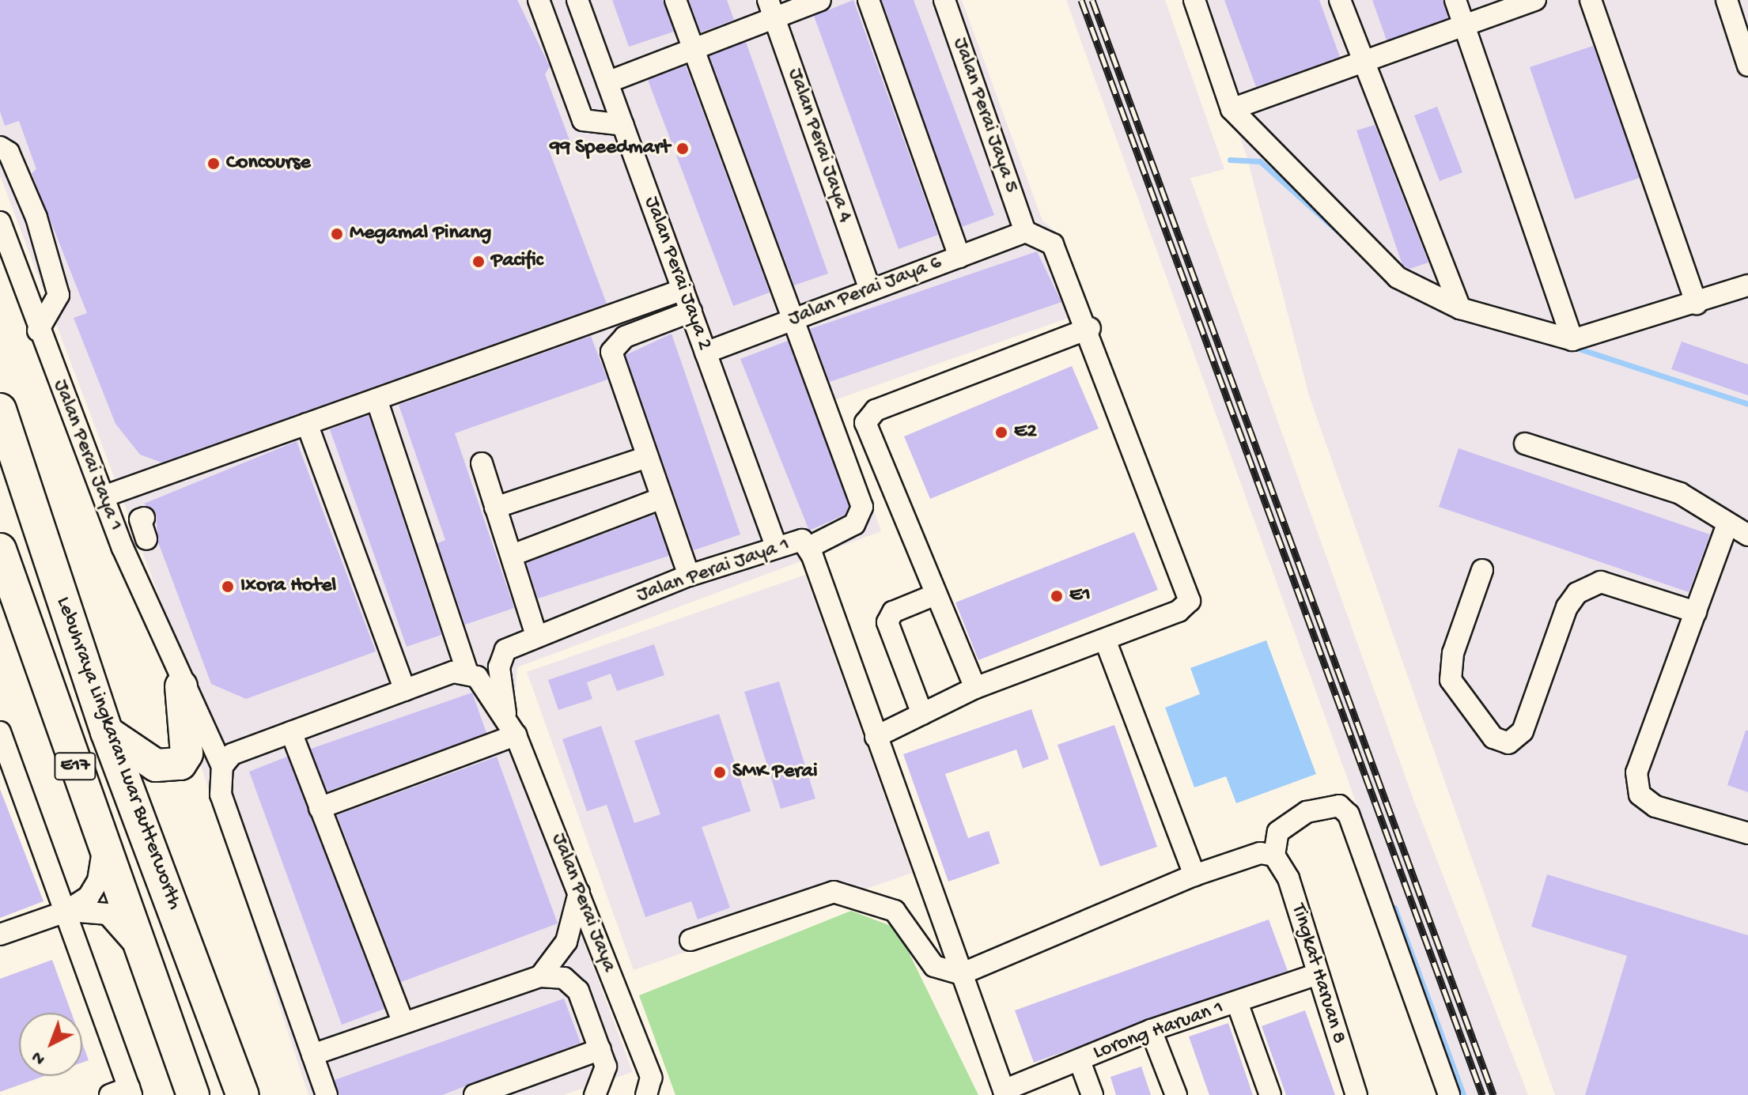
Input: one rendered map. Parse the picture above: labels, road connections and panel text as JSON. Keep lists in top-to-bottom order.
{
  "streets": {
    "highway": ["Lebuhraya Lingkaran Luar Butterworth", "E17"],
    "street": [
      "Jalan Perai Jaya 5",
      "Jalan Perai Jaya 4",
      "Jalan Perai Jaya 2",
      "Jalan Perai Jaya 6",
      "Jalan Perai Jaya 1",
      "Jalan Perai Jaya",
      "Tingkat Haruan 8",
      "Lorong Haruan 1"
    ]
  },
  "crossings": [
    ["Jalan Perai Jaya 5", "Jalan Perai Jaya 6"],
    ["Jalan Perai Jaya 4", "Jalan Perai Jaya 6"],
    ["Jalan Perai Jaya 2", "Jalan Perai Jaya 6"],
    ["Jalan Perai Jaya 2", "Jalan Perai Jaya 1"],
    ["Jalan Perai Jaya 1", "Jalan Perai Jaya"],
    ["Jalan Perai Jaya 1", "Lorong Haruan 1"],
    ["Tingkat Haruan 8", "Lorong Haruan 1"]
  ],
  "places": [
    "99 Speedmart",
    "Concourse",
    "Megamal Pinang",
    "Pacific",
    "E2",
    "Ixora Hotel",
    "E1",
    "SMK Perai"
  ],
  "north": "bottom left"
}
